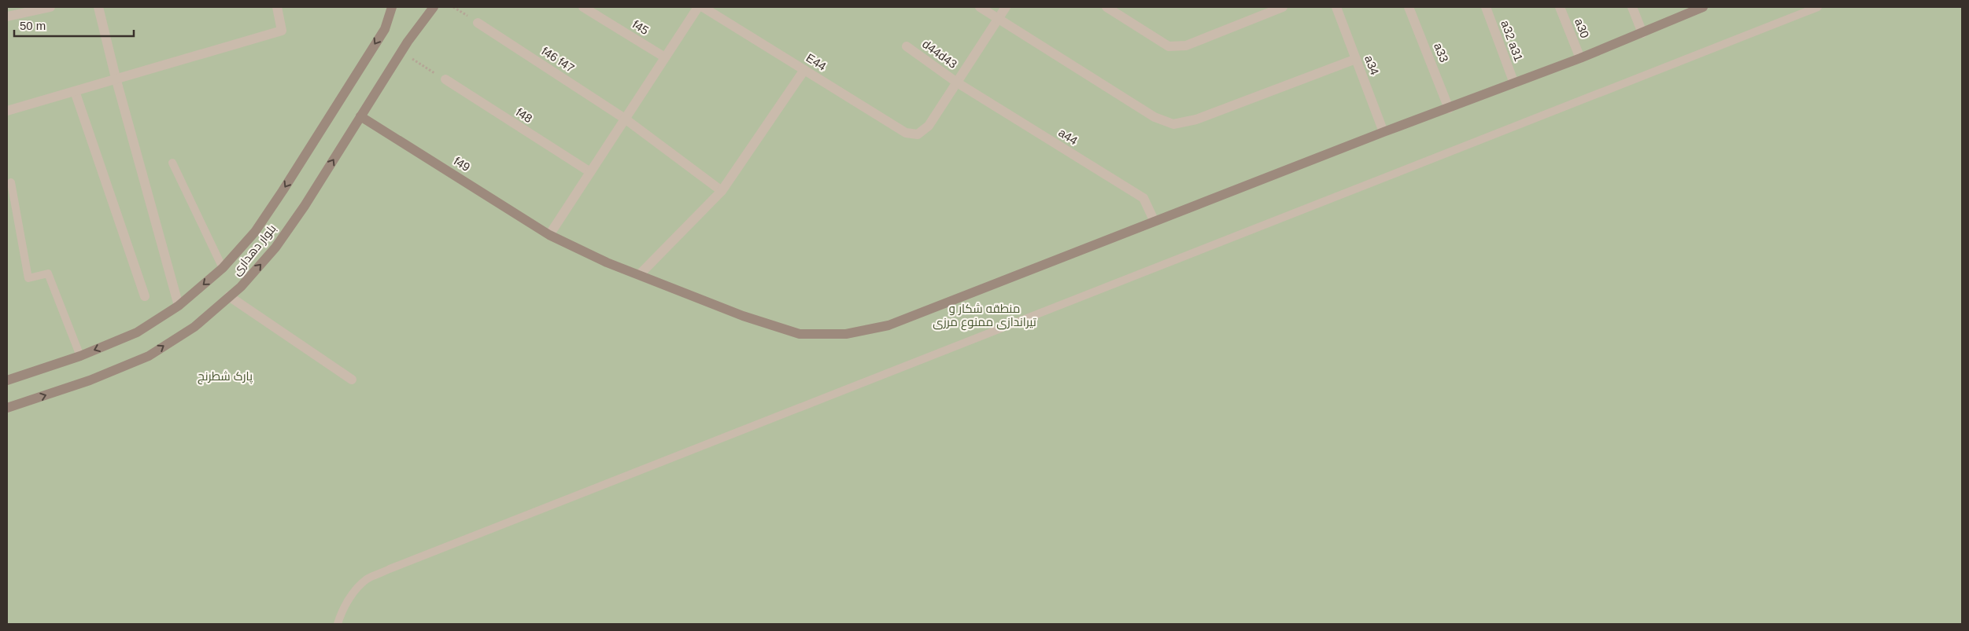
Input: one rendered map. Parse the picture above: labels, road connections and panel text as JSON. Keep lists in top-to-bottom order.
{
  "streets": {
    "main road": ["f49", "بلوار دهداری"],
    "street": [
      "f45",
      "a30",
      "a32 a31",
      "a33",
      "d44d43",
      "f46 f47",
      "E44",
      "a34",
      "f48",
      "a44"
    ]
  },
  "crossings": [
    ["a30", "f49"],
    ["a32 a31", "f49"],
    ["a33", "f49"],
    ["d44d43", "E44"],
    ["d44d43", "a44"],
    ["E44", "a44"],
    ["a34", "f49"],
    ["a44", "f49"],
    ["f49", "بلوار دهداری"]
  ],
  "parks": ["منطقه شکار و تیراندازی ممنوع مرزی", "پارک شطرنج"],
  "scale_bar": "50 m"
}
